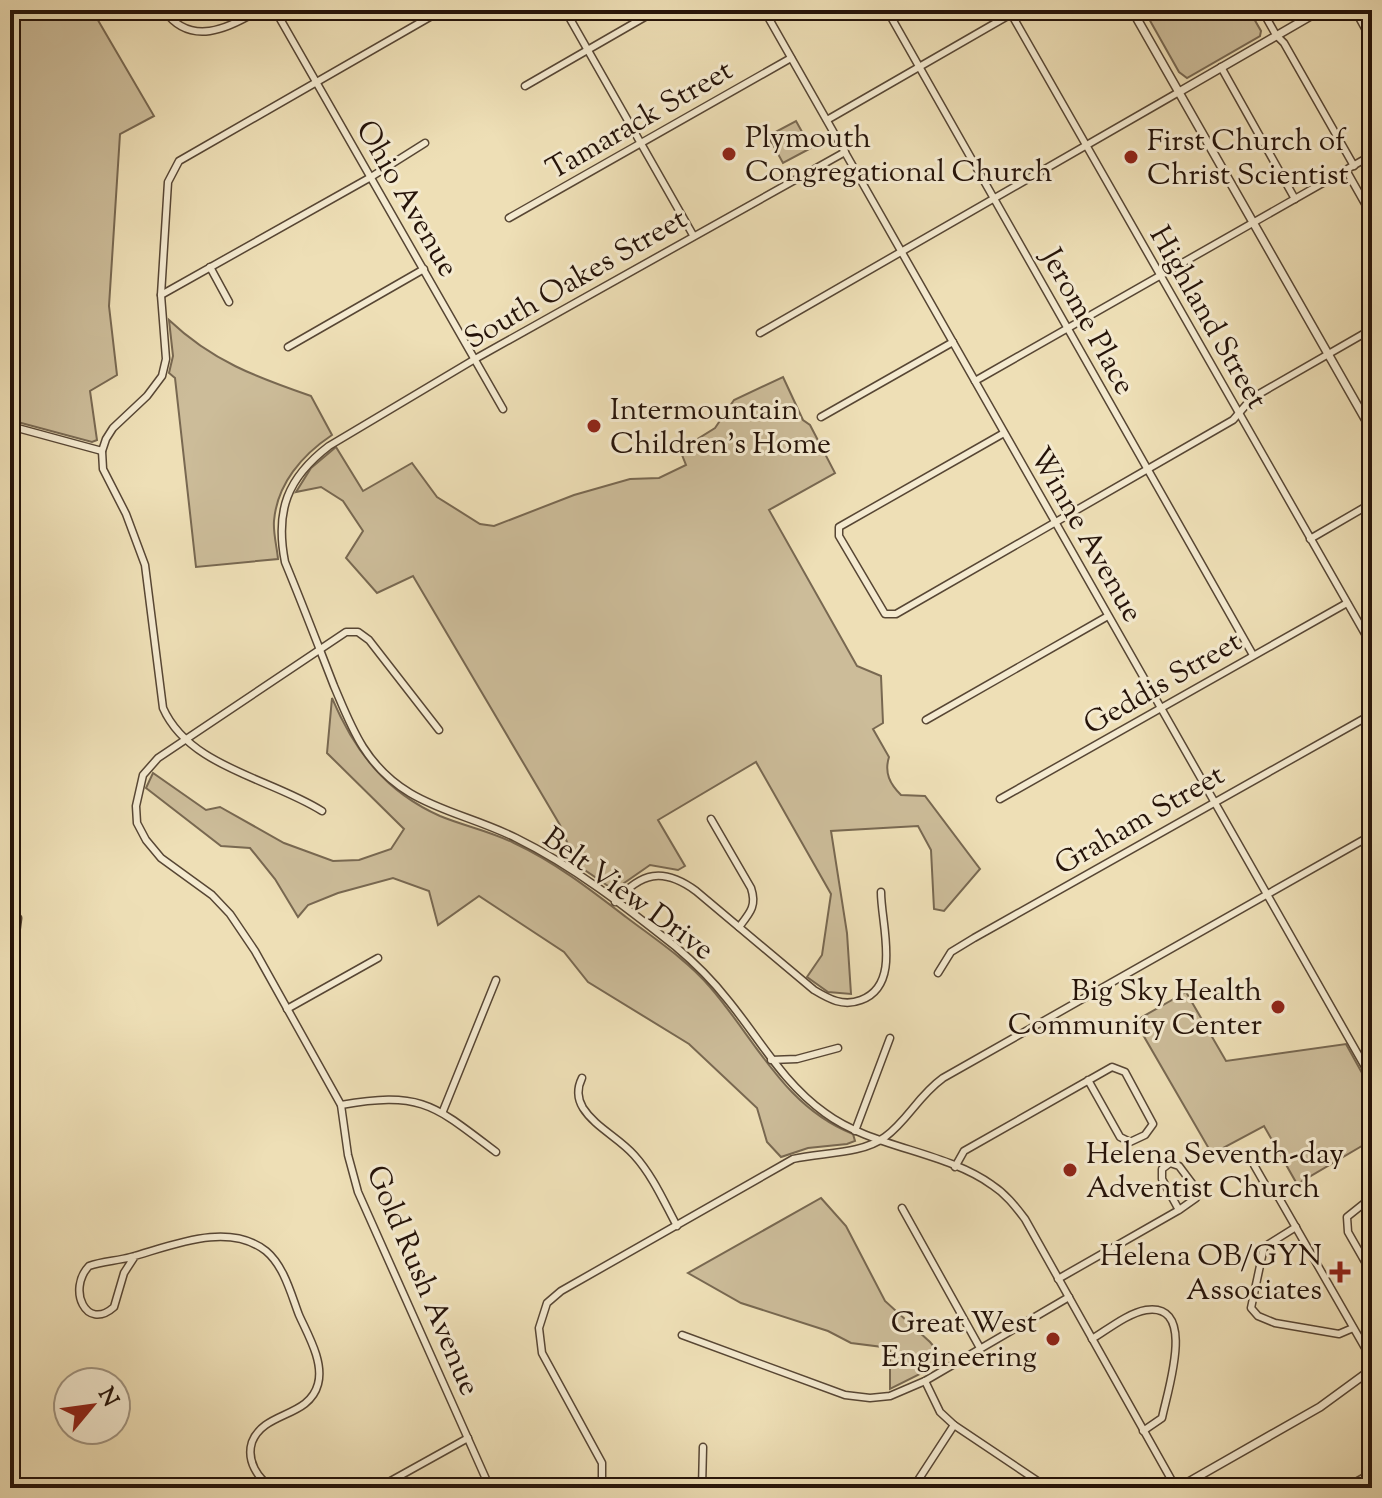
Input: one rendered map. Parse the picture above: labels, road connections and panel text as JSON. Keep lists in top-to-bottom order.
{
  "streets": {
    "street": [
      "Tamarack Street",
      "Ohio Avenue",
      "South Oakes Street",
      "Highland Street",
      "Jerome Place",
      "Winne Avenue",
      "Geddis Street",
      "Graham Street",
      "Belt View Drive",
      "Gold Rush Avenue"
    ]
  },
  "crossings": [
    ["Tamarack Street", "Winne Avenue"],
    ["Ohio Avenue", "South Oakes Street"],
    ["South Oakes Street", "Winne Avenue"],
    ["South Oakes Street", "Belt View Drive"],
    ["Highland Street", "Geddis Street"],
    ["Jerome Place", "Geddis Street"],
    ["Winne Avenue", "Geddis Street"],
    ["Winne Avenue", "Graham Street"],
    ["Belt View Drive", "Gold Rush Avenue"]
  ],
  "places": {
    "other": [
      "Plymouth Congregational Church",
      "First Church of Christ Scientist",
      "Intermountain Children's Home",
      "Big Sky Health Community Center",
      "Helena Seventh-day Adventist Church",
      "Great West Engineering"
    ],
    "health": ["Helena OB/GYN Associates"]
  },
  "north": "top right"
}
